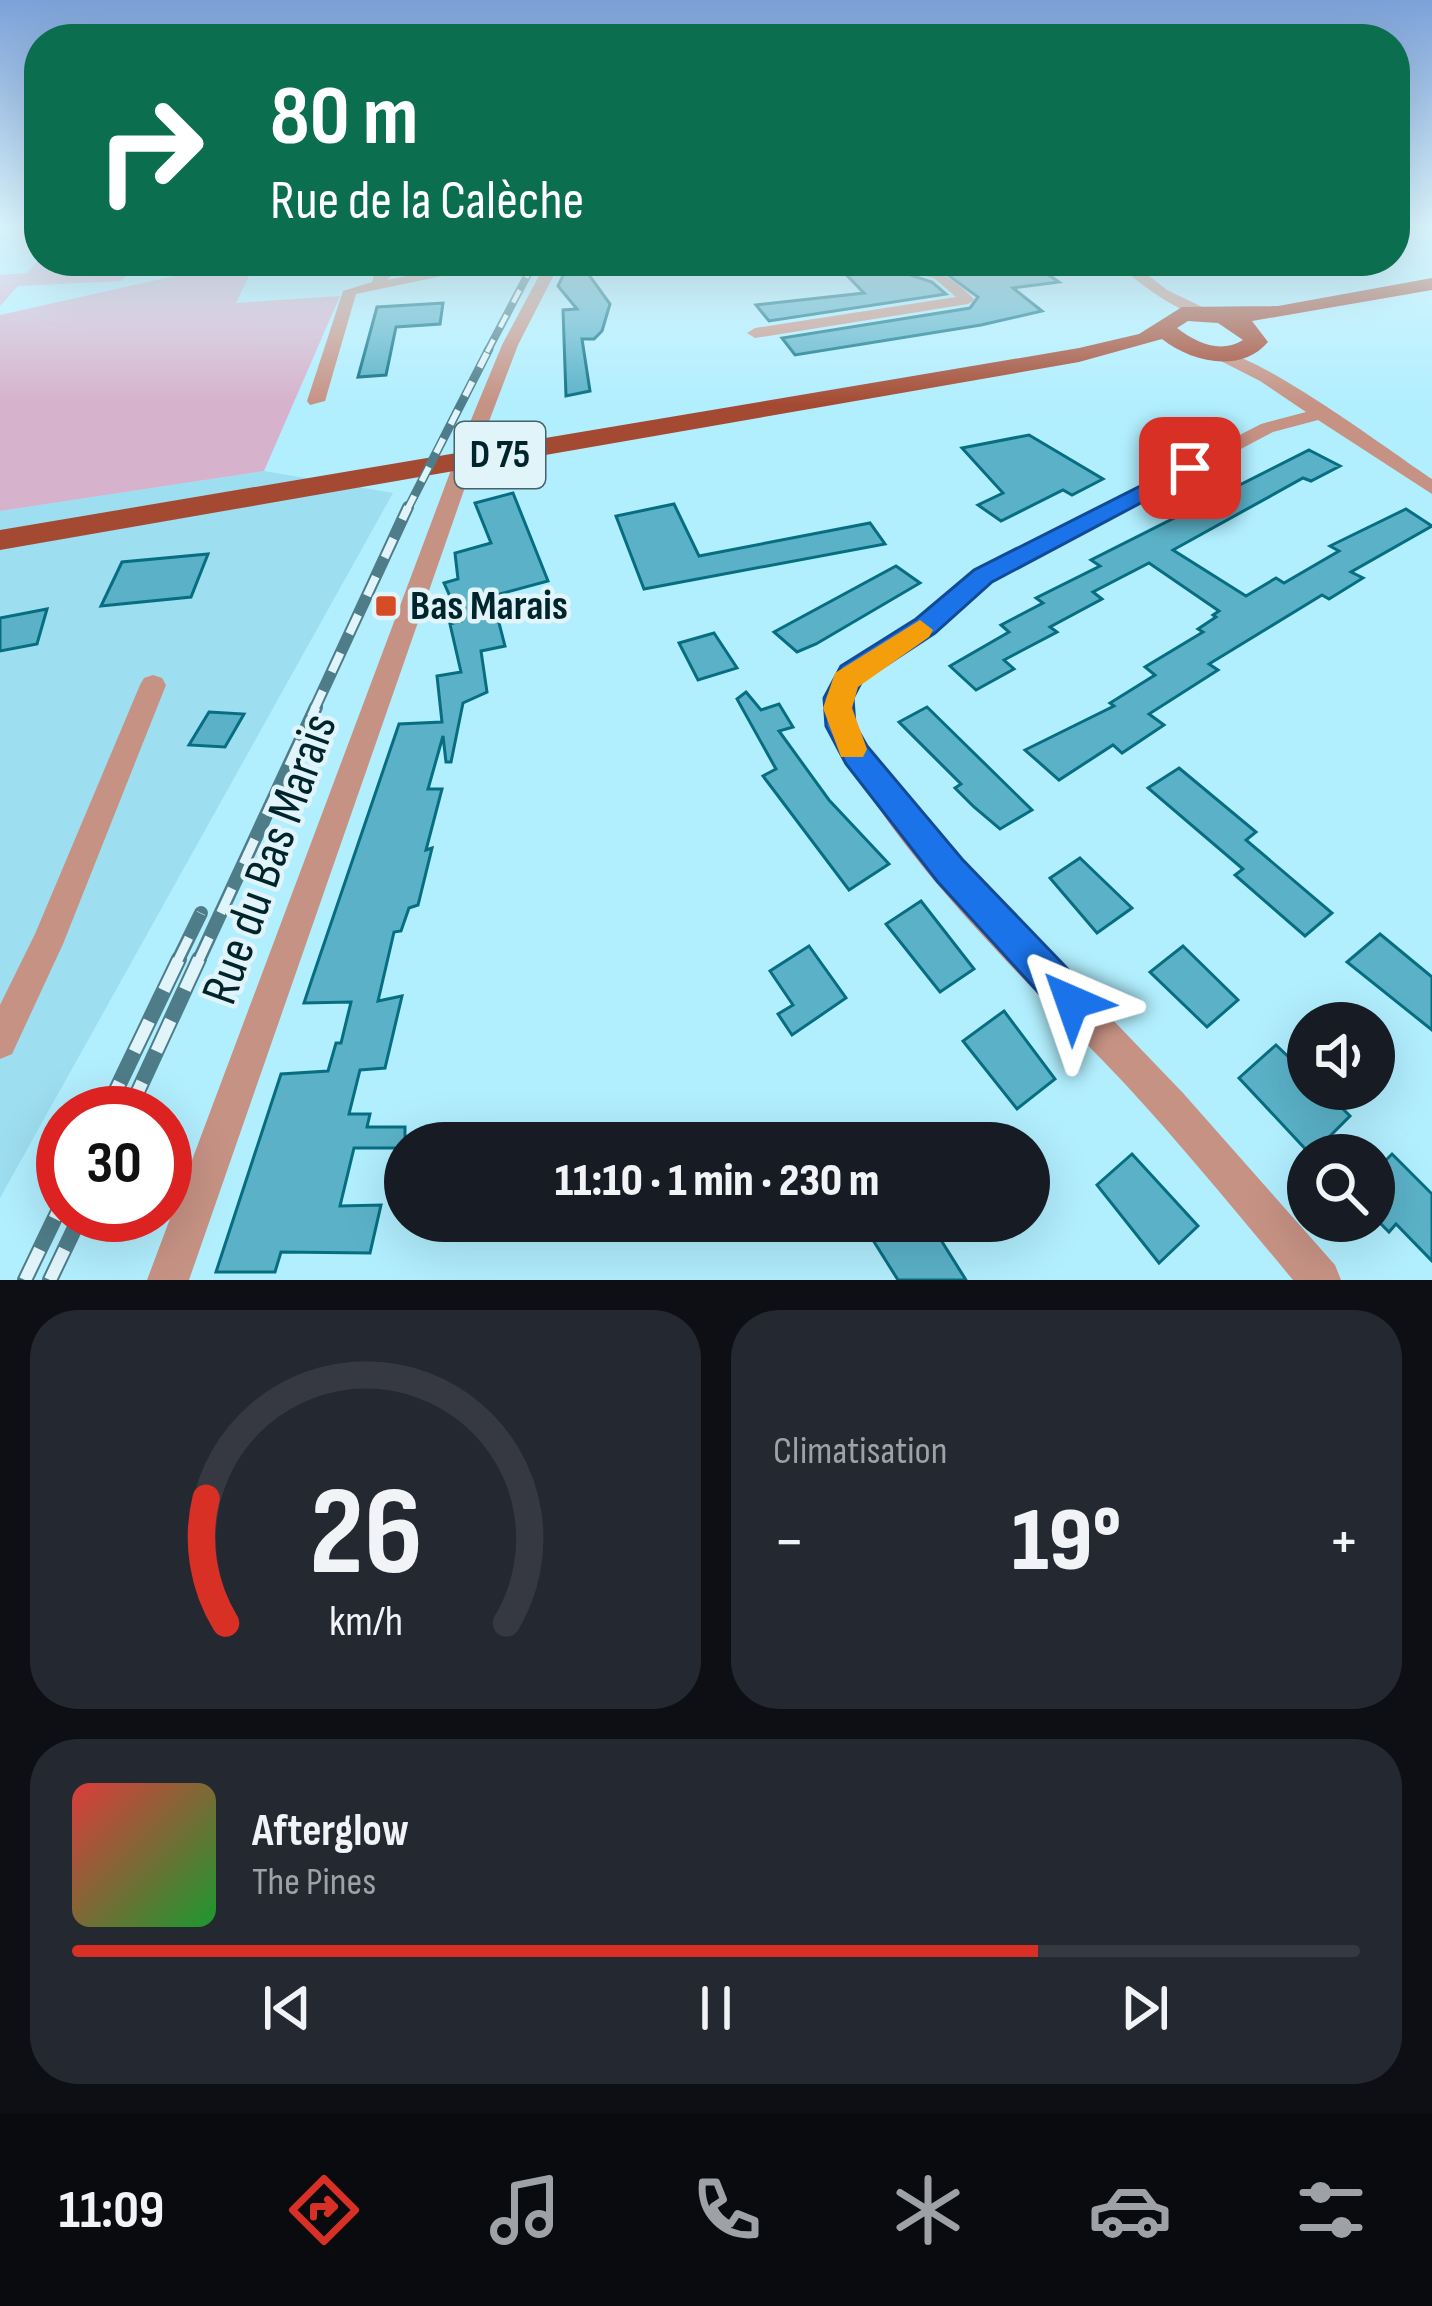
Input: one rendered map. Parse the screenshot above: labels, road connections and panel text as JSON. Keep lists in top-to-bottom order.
{
  "streets": {
    "main road": ["D 75"],
    "street": ["Rue du Bas Marais"]
  },
  "crossings": [
    ["D 75", "Rue du Bas Marais"]
  ],
  "places": {
    "transit": ["Bas Marais"]
  },
  "page": {
    "turn": ["80 m", "Rue de la Calèche"],
    "limit": "30",
    "trip": "11:10 · 1 min · 230 m",
    "tile": "Climatisation",
    "heat": ["−", "19°", "+"],
    "song": ["Afterglow", "The Pines"],
    "tabs": "11:09",
    "gauge": ["26", "km/h"]
  }
}
